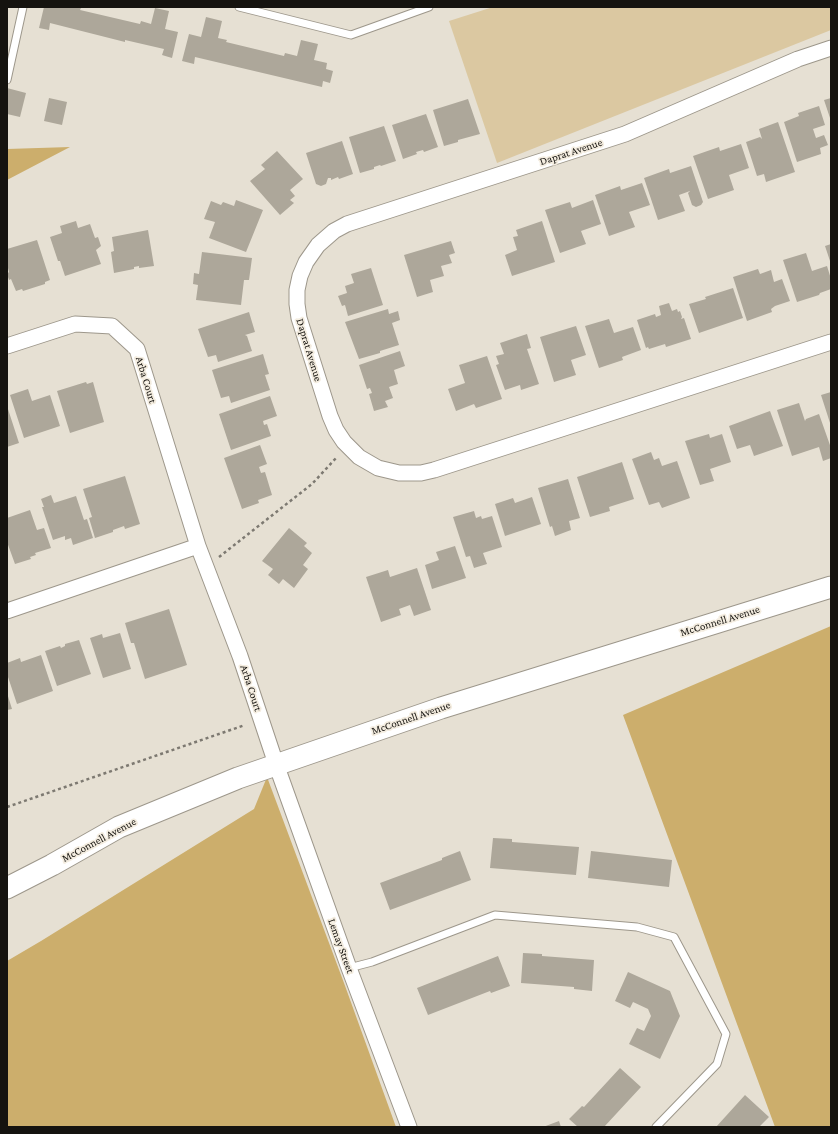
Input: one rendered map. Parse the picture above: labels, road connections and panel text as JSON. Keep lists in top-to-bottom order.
{
  "streets": {
    "main road": ["McConnell Avenue"],
    "street": ["Daprat Avenue", "Arba Court", "Lemay Street"]
  },
  "crossings": [
    ["Arba Court", "McConnell Avenue"],
    ["Arba Court", "Lemay Street"],
    ["McConnell Avenue", "Lemay Street"]
  ]
}
